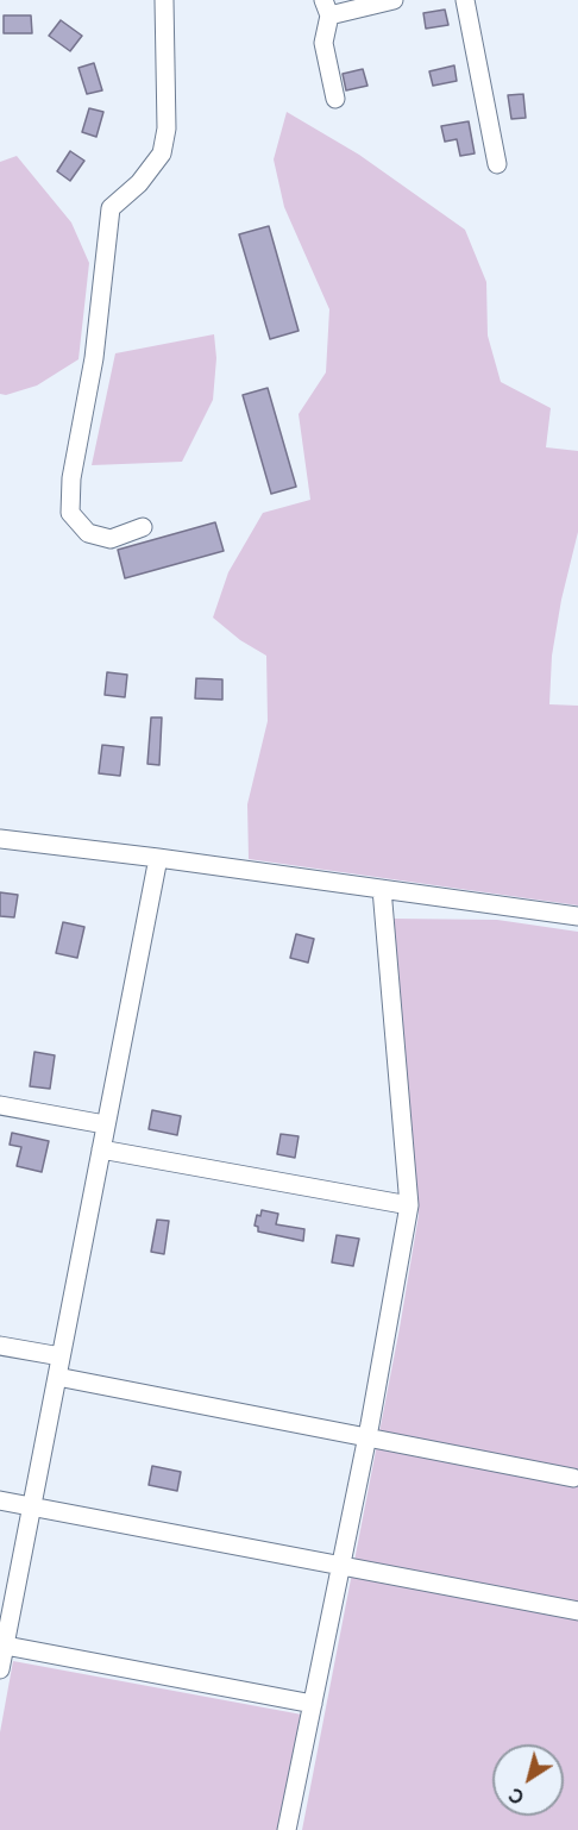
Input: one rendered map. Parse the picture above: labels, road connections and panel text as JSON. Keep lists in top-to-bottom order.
{
  "north": "bottom left"
}
